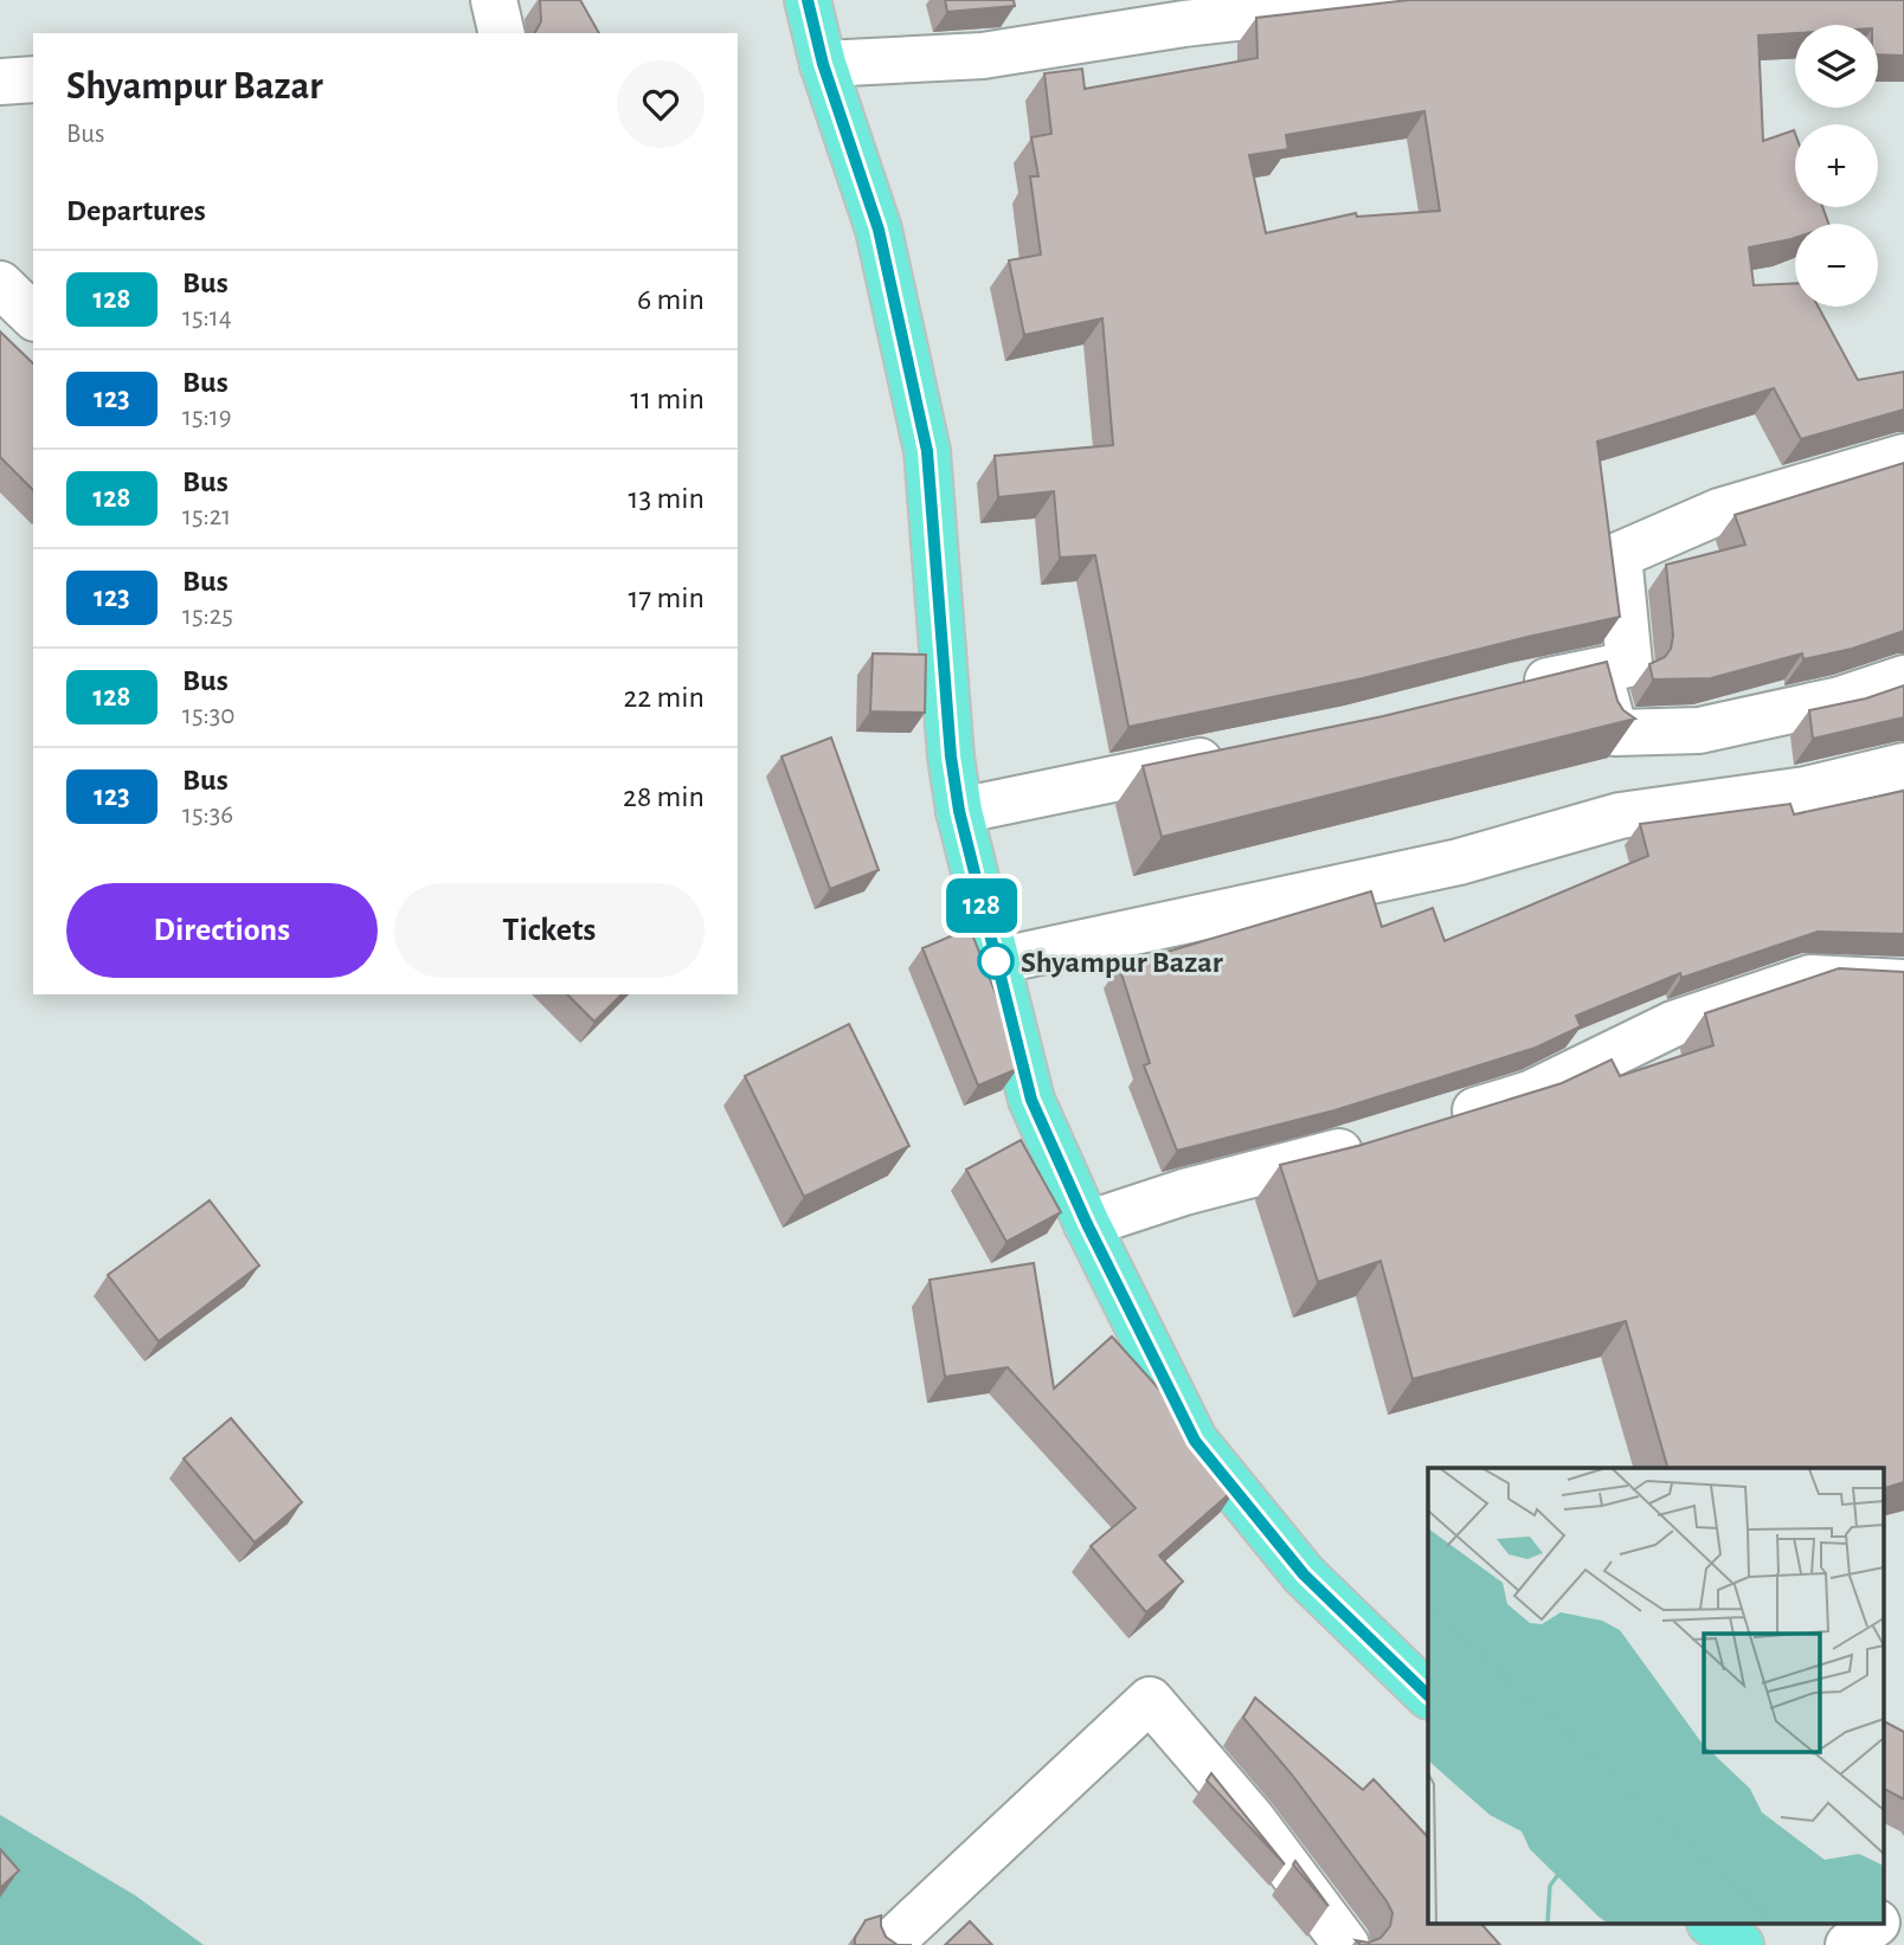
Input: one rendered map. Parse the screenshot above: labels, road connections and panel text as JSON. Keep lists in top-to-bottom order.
{
  "places": ["Shyampur Bazar"],
  "lines": ["bus line 128"],
  "page": {
    "on_map": "128",
    "map_buttons": ["+", "−"],
    "heading": [
      ["Shyampur Bazar", "Bus"],
      "Departures"
    ],
    "list": [
      {
        "mark": "128",
        "name": "Bus",
        "note": "15:14",
        "value": "6 min"
      },
      {
        "mark": "123",
        "name": "Bus",
        "note": "15:19",
        "value": "11 min"
      },
      {
        "mark": "128",
        "name": "Bus",
        "note": "15:21",
        "value": "13 min"
      },
      {
        "mark": "123",
        "name": "Bus",
        "note": "15:25",
        "value": "17 min"
      },
      {
        "mark": "128",
        "name": "Bus",
        "note": "15:30",
        "value": "22 min"
      },
      {
        "mark": "123",
        "name": "Bus",
        "note": "15:36",
        "value": "28 min"
      }
    ],
    "buttons": ["Directions", "Tickets"]
  }
}
